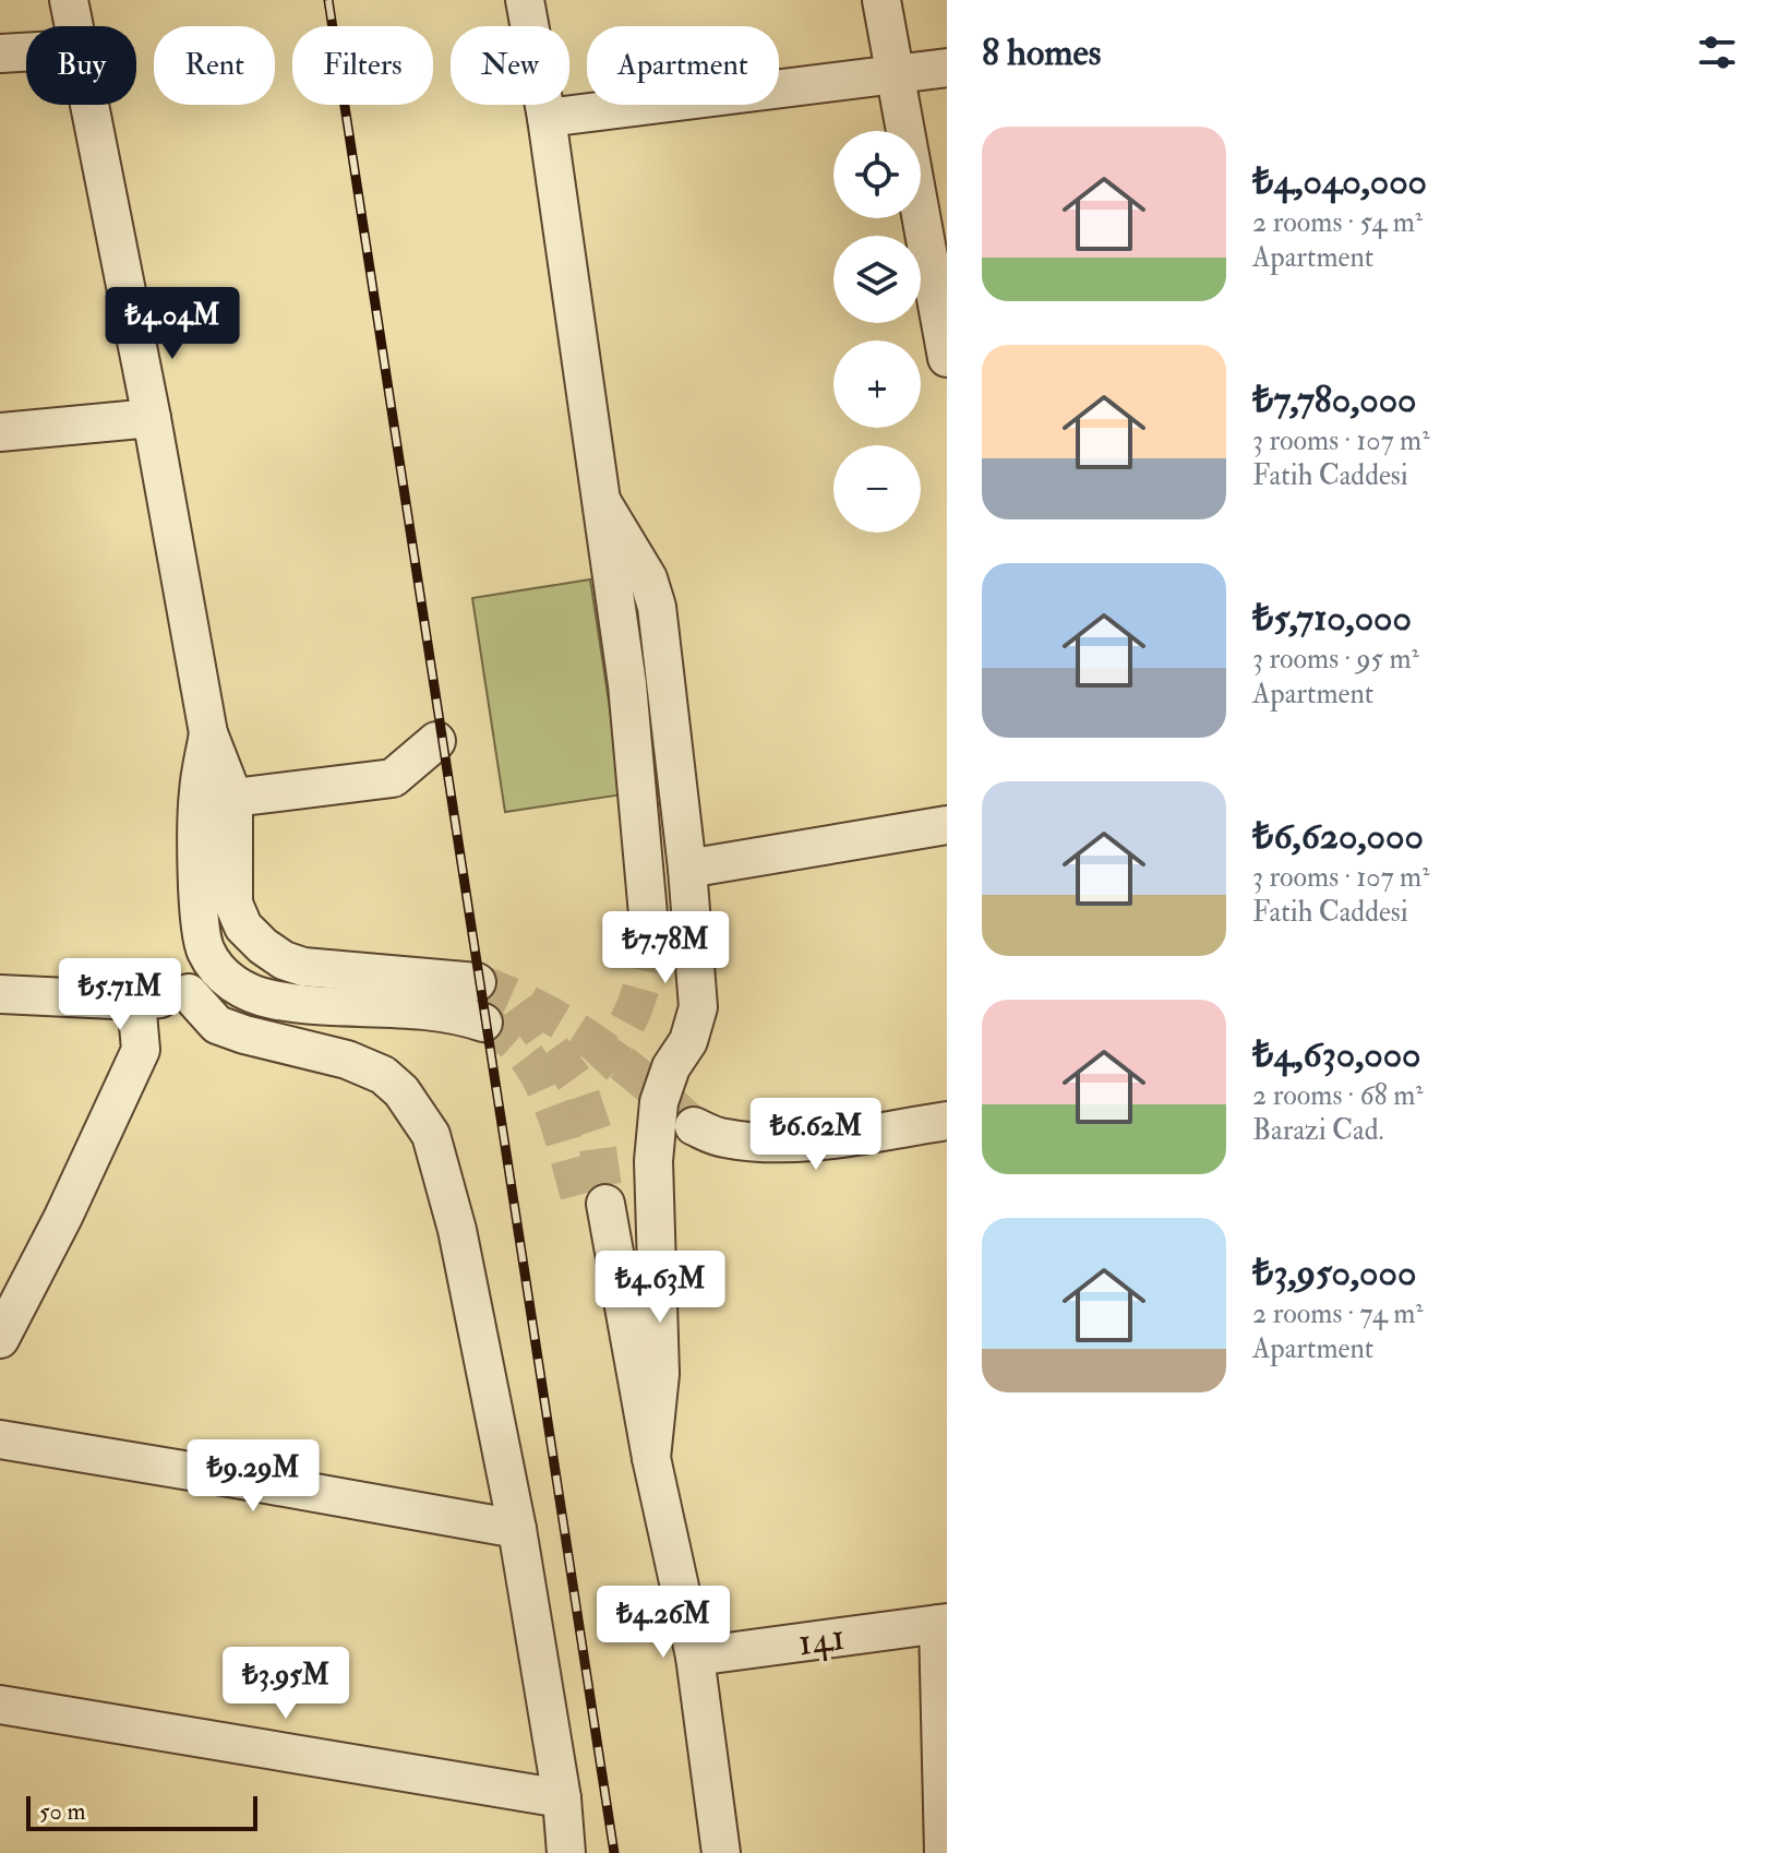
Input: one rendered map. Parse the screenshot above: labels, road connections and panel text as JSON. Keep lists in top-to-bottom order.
{
  "streets": {
    "street": ["141"]
  },
  "scale_bar": "50 m",
  "page": {
    "heading": "8 homes",
    "chip": [
      "Buy",
      "Rent",
      "Filters",
      "New",
      "Apartment"
    ],
    "list": [
      {
        "name": "₺4,040,000",
        "note": "2 rooms · 54 m² · Apartment"
      },
      {
        "name": "₺7,780,000",
        "note": "3 rooms · 107 m² · Fatih Caddesi"
      },
      {
        "name": "₺5,710,000",
        "note": "3 rooms · 95 m² · Apartment"
      },
      {
        "name": "₺6,620,000",
        "note": "3 rooms · 107 m² · Fatih Caddesi"
      },
      {
        "name": "₺4,630,000",
        "note": "2 rooms · 68 m² · Barazi Cad."
      },
      {
        "name": "₺3,950,000",
        "note": "2 rooms · 74 m² · Apartment"
      }
    ],
    "map_buttons": ["+", "−"],
    "price": [
      "₺4.04M",
      "₺7.78M",
      "₺5.71M",
      "₺6.62M",
      "₺4.63M",
      "₺9.29M",
      "₺4.26M",
      "₺3.95M"
    ],
    "scale": "50 m"
  }
}
